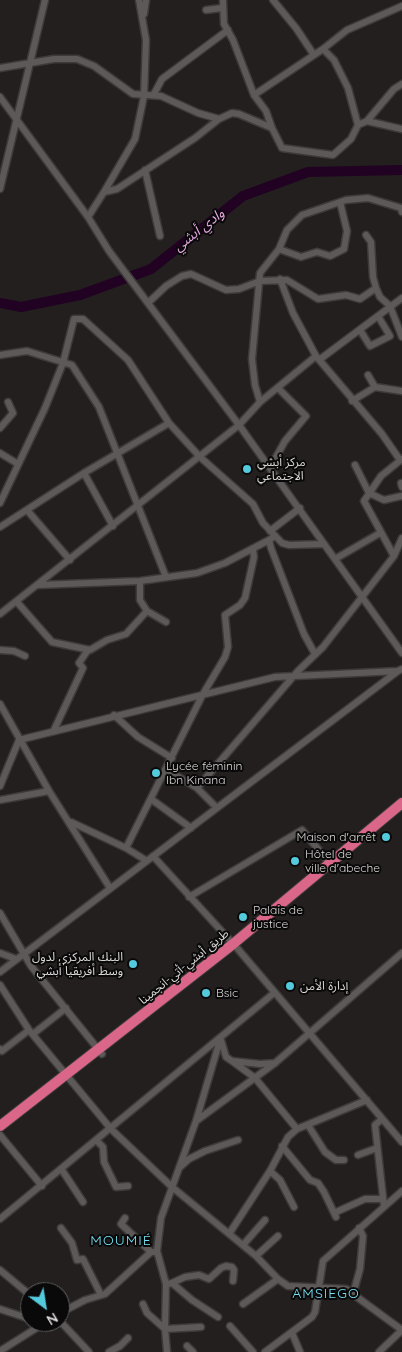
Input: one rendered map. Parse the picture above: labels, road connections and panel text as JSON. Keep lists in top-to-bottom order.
{
  "districts": ["MOUMIÉ", "AMSIEGO"],
  "water": ["وادي أبشي"],
  "places": [
    "مركز أبشي الاجتماعي",
    "Lycée féminin Ibn Kinana",
    "Maison d'arrêt",
    "Hôtel de ville d'abeche",
    "Palais de justice",
    "البنك المركزي لدول وسط أفريقيا أبشي",
    "إدارة الأمن",
    "Bsic"
  ],
  "north": "bottom right"
}
